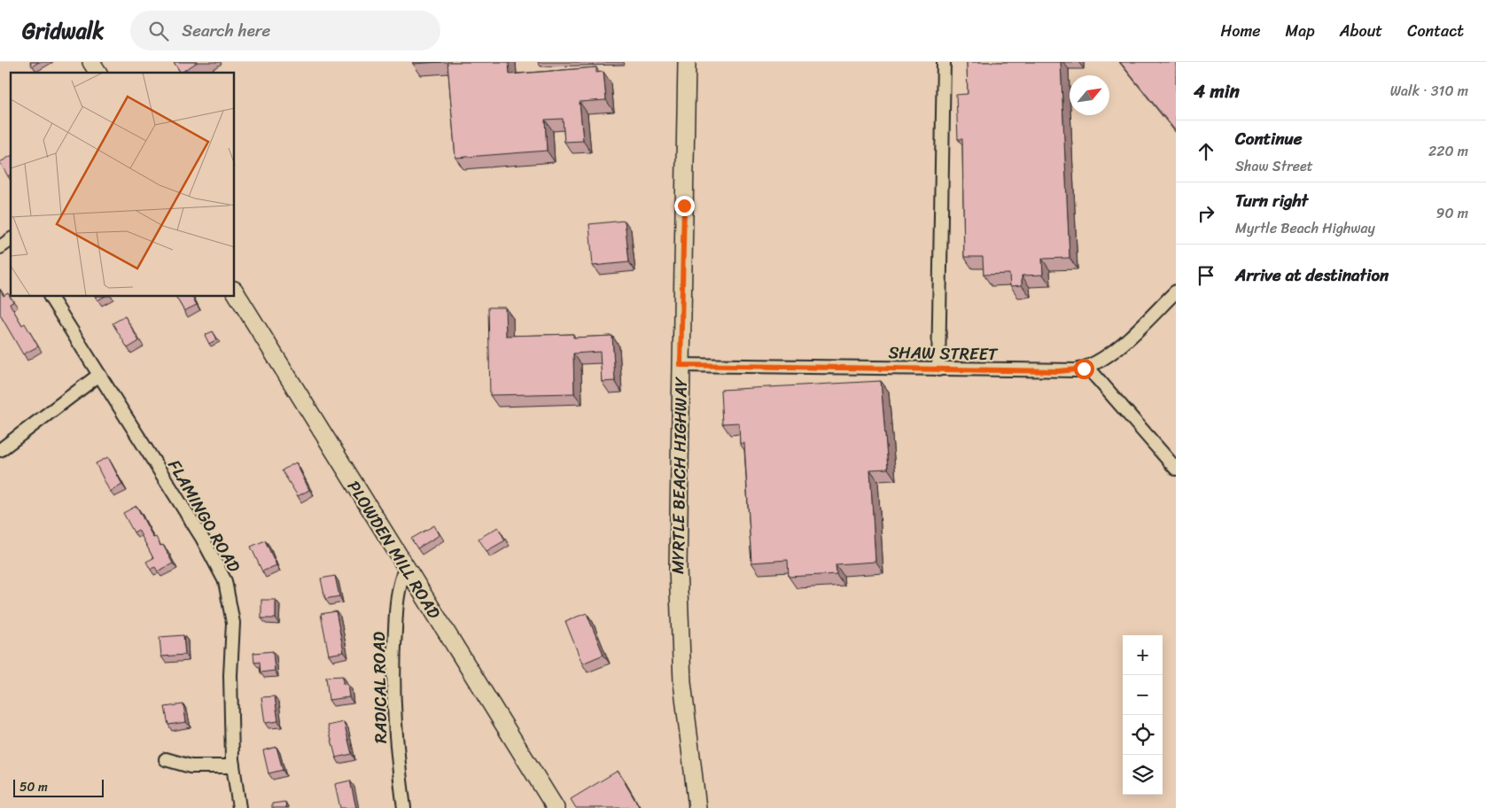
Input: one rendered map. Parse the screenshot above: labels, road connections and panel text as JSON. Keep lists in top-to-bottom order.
{
  "streets": {
    "main road": ["MYRTLE BEACH HIGHWAY", "PLOWDEN MILL ROAD"],
    "street": ["SHAW STREET", "FLAMINGO ROAD", "RADICAL ROAD"]
  },
  "crossings": [
    ["SHAW STREET", "MYRTLE BEACH HIGHWAY"],
    ["PLOWDEN MILL ROAD", "RADICAL ROAD"]
  ],
  "scale_bar": "50 m",
  "north": "top right",
  "page": {
    "header": "Gridwalk",
    "search": "Search here",
    "nav": [
      "Home",
      "Map",
      "About",
      "Contact"
    ],
    "heading": ["4 min", "Walk · 310 m"],
    "list": [
      ["Continue", "Shaw Street", "220 m"],
      ["Turn right", "Myrtle Beach Highway", "90 m"],
      "Arrive at destination"
    ],
    "map_buttons": ["+", "−"],
    "scale": "50 m"
  }
}
